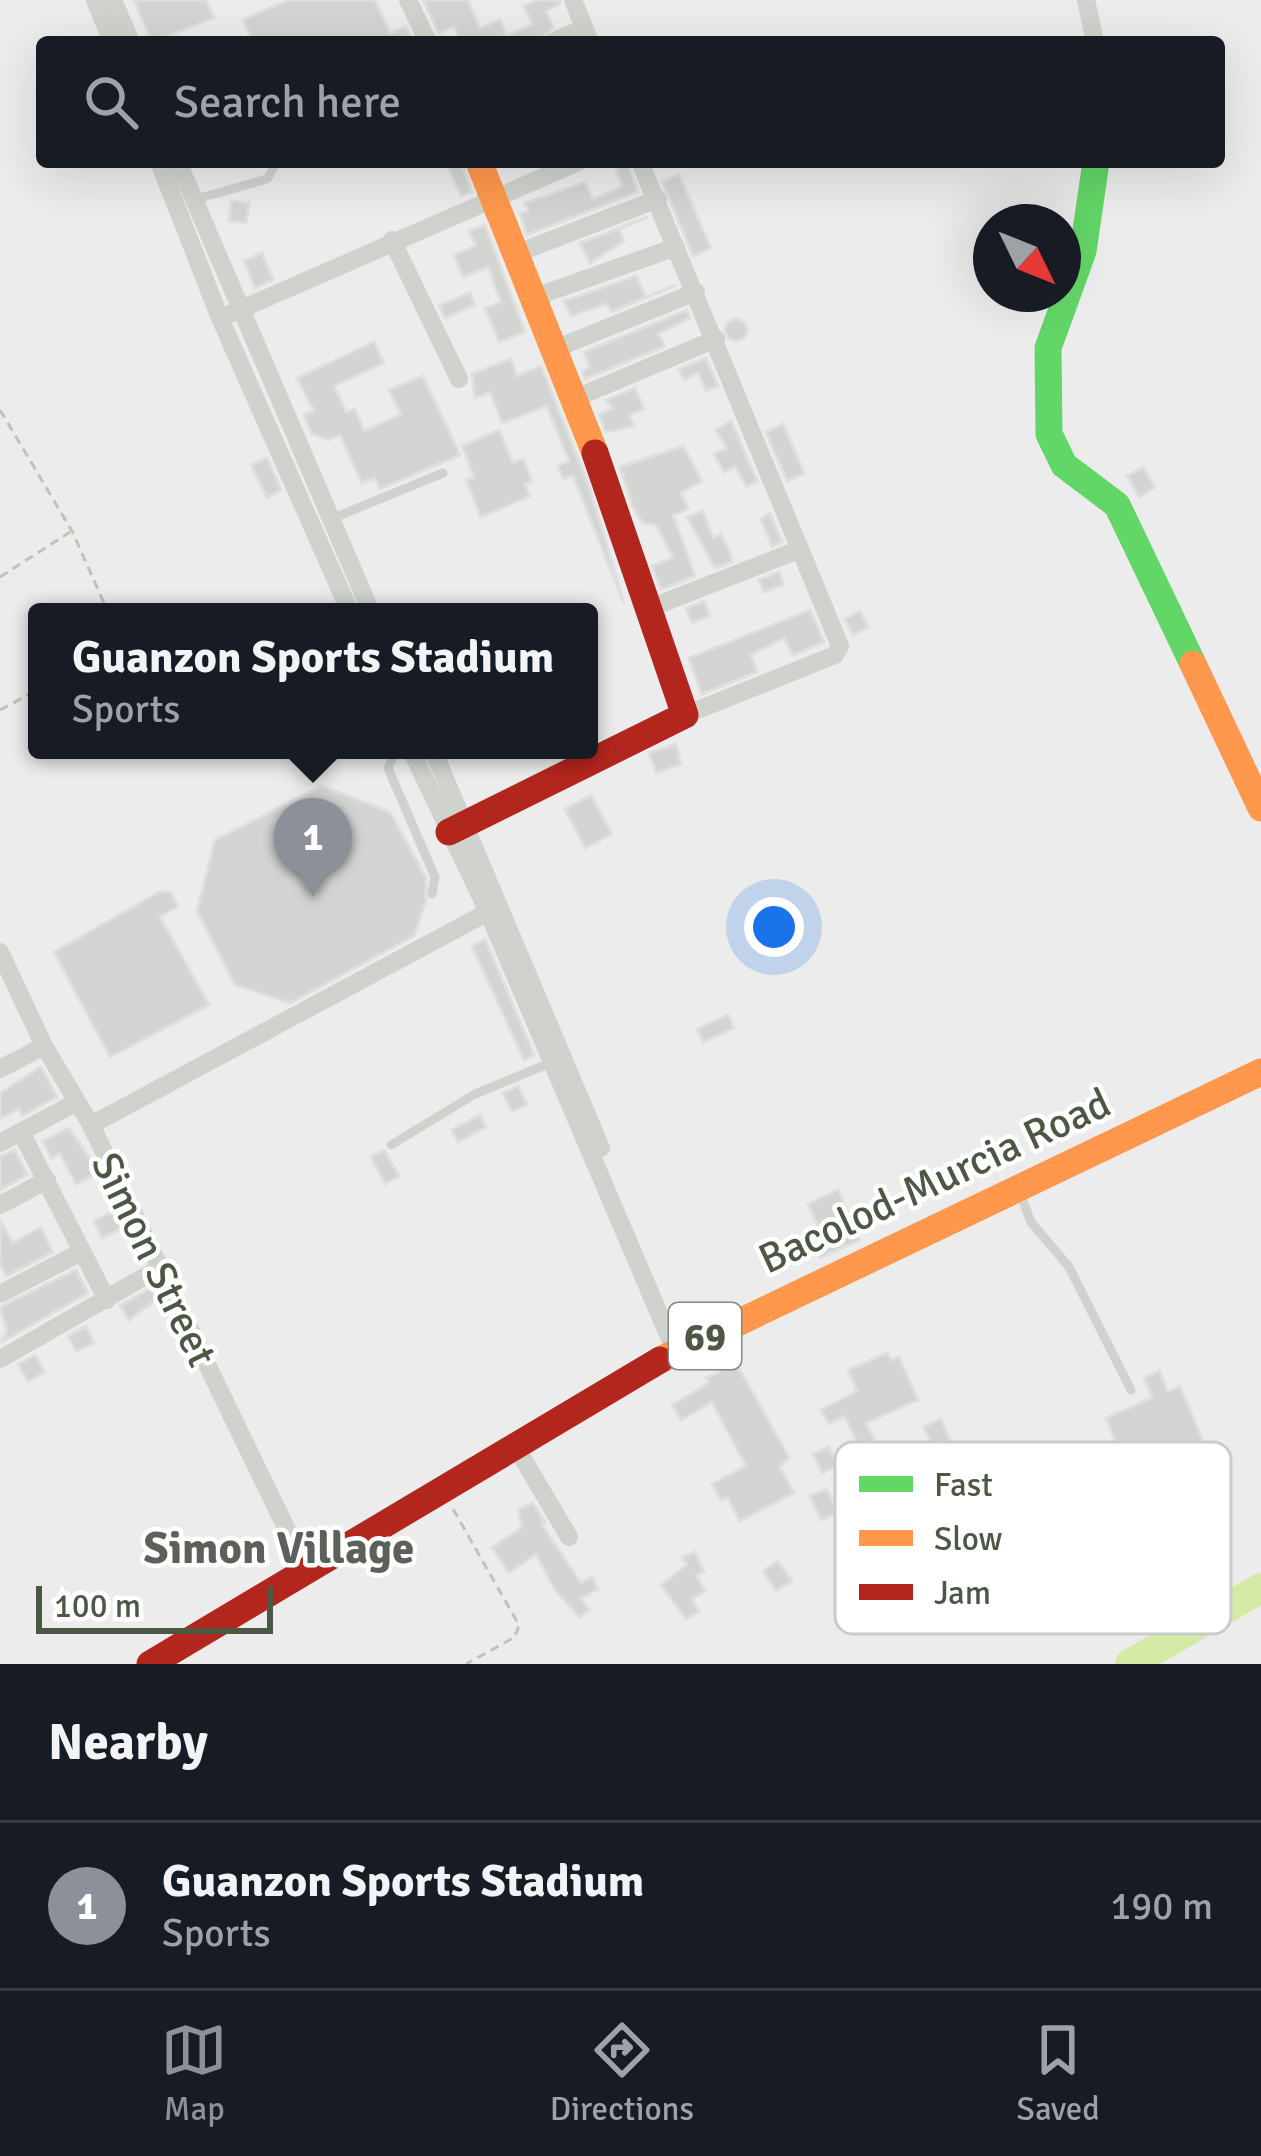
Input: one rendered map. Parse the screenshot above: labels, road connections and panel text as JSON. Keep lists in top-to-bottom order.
{
  "streets": {
    "street": ["Bacolod-Murcia Road", "Simon Street", "69"]
  },
  "crossings": [
    ["Bacolod-Murcia Road", "Simon Street"]
  ],
  "districts": ["Simon Village"],
  "legend": ["Fast", "Slow", "Jam"],
  "scale_bar": "100 m",
  "north": "bottom right",
  "page": {
    "search": "Search here",
    "popup": ["Guanzon Sports Stadium", "Sports"],
    "pins": "1",
    "scale": "100 m",
    "heading": "Nearby",
    "list": [
      {
        "mark": "1",
        "name": "Guanzon Sports Stadium",
        "note": "Sports",
        "value": "190 m"
      }
    ],
    "nav": ["Map", "Directions", "Saved"]
  }
}
